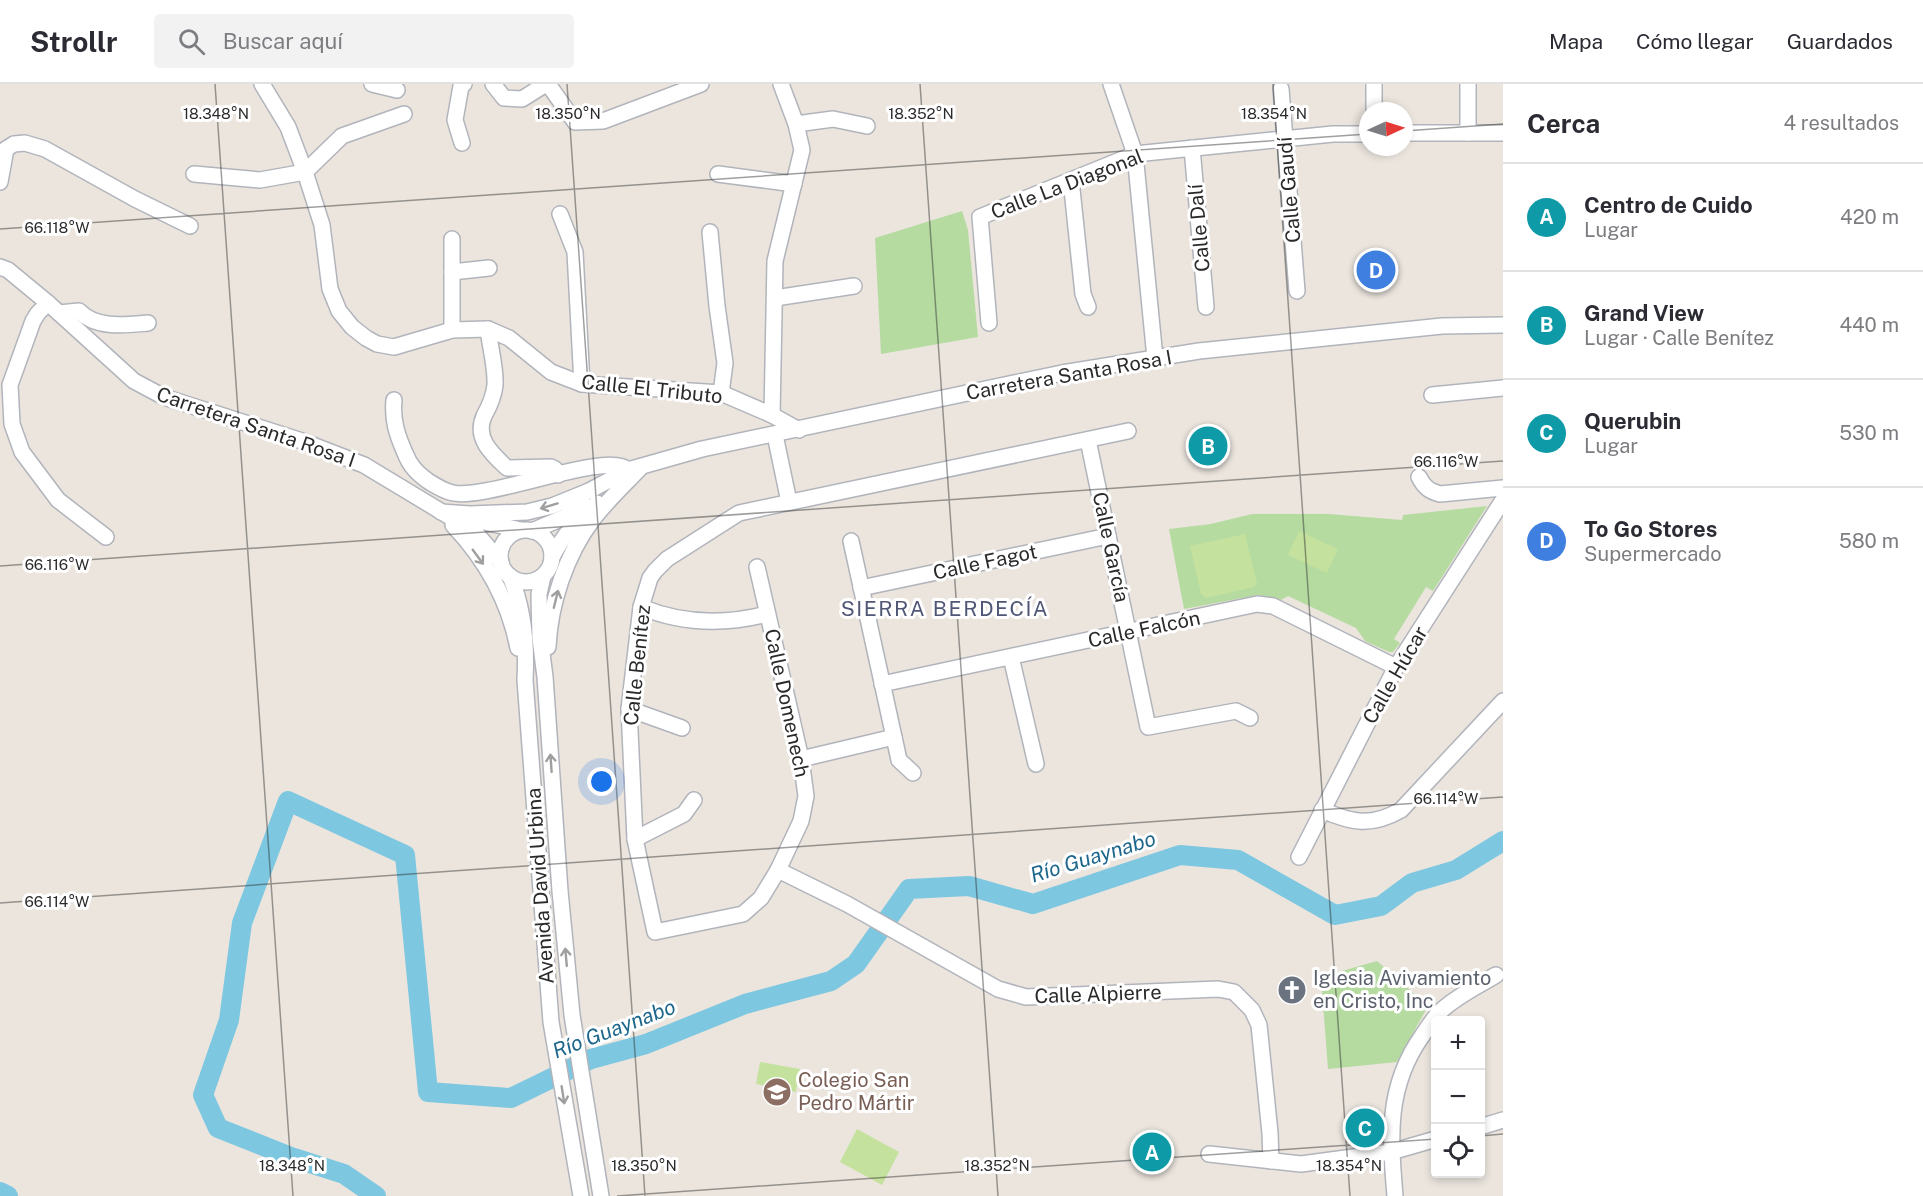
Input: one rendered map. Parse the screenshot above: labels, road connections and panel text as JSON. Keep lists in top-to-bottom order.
{
  "streets": {
    "street": [
      "Calle La Diagonal",
      "Calle Gaudí",
      "Calle Dalí",
      "Carretera Santa Rosa I",
      "Calle El Tributo",
      "Calle García",
      "Calle Fagot",
      "Calle Falcón",
      "Calle Benítez",
      "Calle Húcar",
      "Calle Domenech",
      "Avenida David Urbina",
      "Calle Alpierre"
    ]
  },
  "crossings": [
    ["Calle La Diagonal", "Calle Gaudí"],
    ["Calle La Diagonal", "Calle Dalí"],
    ["Carretera Santa Rosa I", "Calle El Tributo"],
    ["Carretera Santa Rosa I", "Avenida David Urbina"],
    ["Calle García", "Calle Fagot"],
    ["Calle García", "Calle Falcón"],
    ["Calle García", "Calle Benítez"],
    ["Calle Falcón", "Calle Húcar"],
    ["Calle Benítez", "Calle Domenech"],
    ["Calle Benítez", "Calle Alpierre"],
    ["Calle Domenech", "Calle Alpierre"]
  ],
  "districts": ["SIERRA BERDECÍA"],
  "water": ["Río Guaynabo"],
  "places": {
    "church": ["Iglesia Avivamiento en Cristo, Inc"],
    "school or university": ["Colegio San Pedro Mártir"]
  },
  "north": "right",
  "page": {
    "header": "Strollr",
    "search": "Buscar aquí",
    "nav": ["Mapa", "Cómo llegar", "Guardados"],
    "heading": ["Cerca", "4 resultados"],
    "list": [
      {
        "mark": "A",
        "name": "Centro de Cuido",
        "note": "Lugar",
        "value": "420 m"
      },
      {
        "mark": "B",
        "name": "Grand View",
        "note": "Lugar · Calle Benítez",
        "value": "440 m"
      },
      {
        "mark": "C",
        "name": "Querubin",
        "note": "Lugar",
        "value": "530 m"
      },
      {
        "mark": "D",
        "name": "To Go Stores",
        "note": "Supermercado",
        "value": "580 m"
      }
    ],
    "pins": [
      "D",
      "B",
      "C",
      "A"
    ],
    "map_buttons": ["+", "−"]
  },
  "coordinates": [
    "18.348°N",
    "18.350°N",
    "18.352°N",
    "18.354°N",
    "66.118°W",
    "66.116°W",
    "66.114°W"
  ]
}
